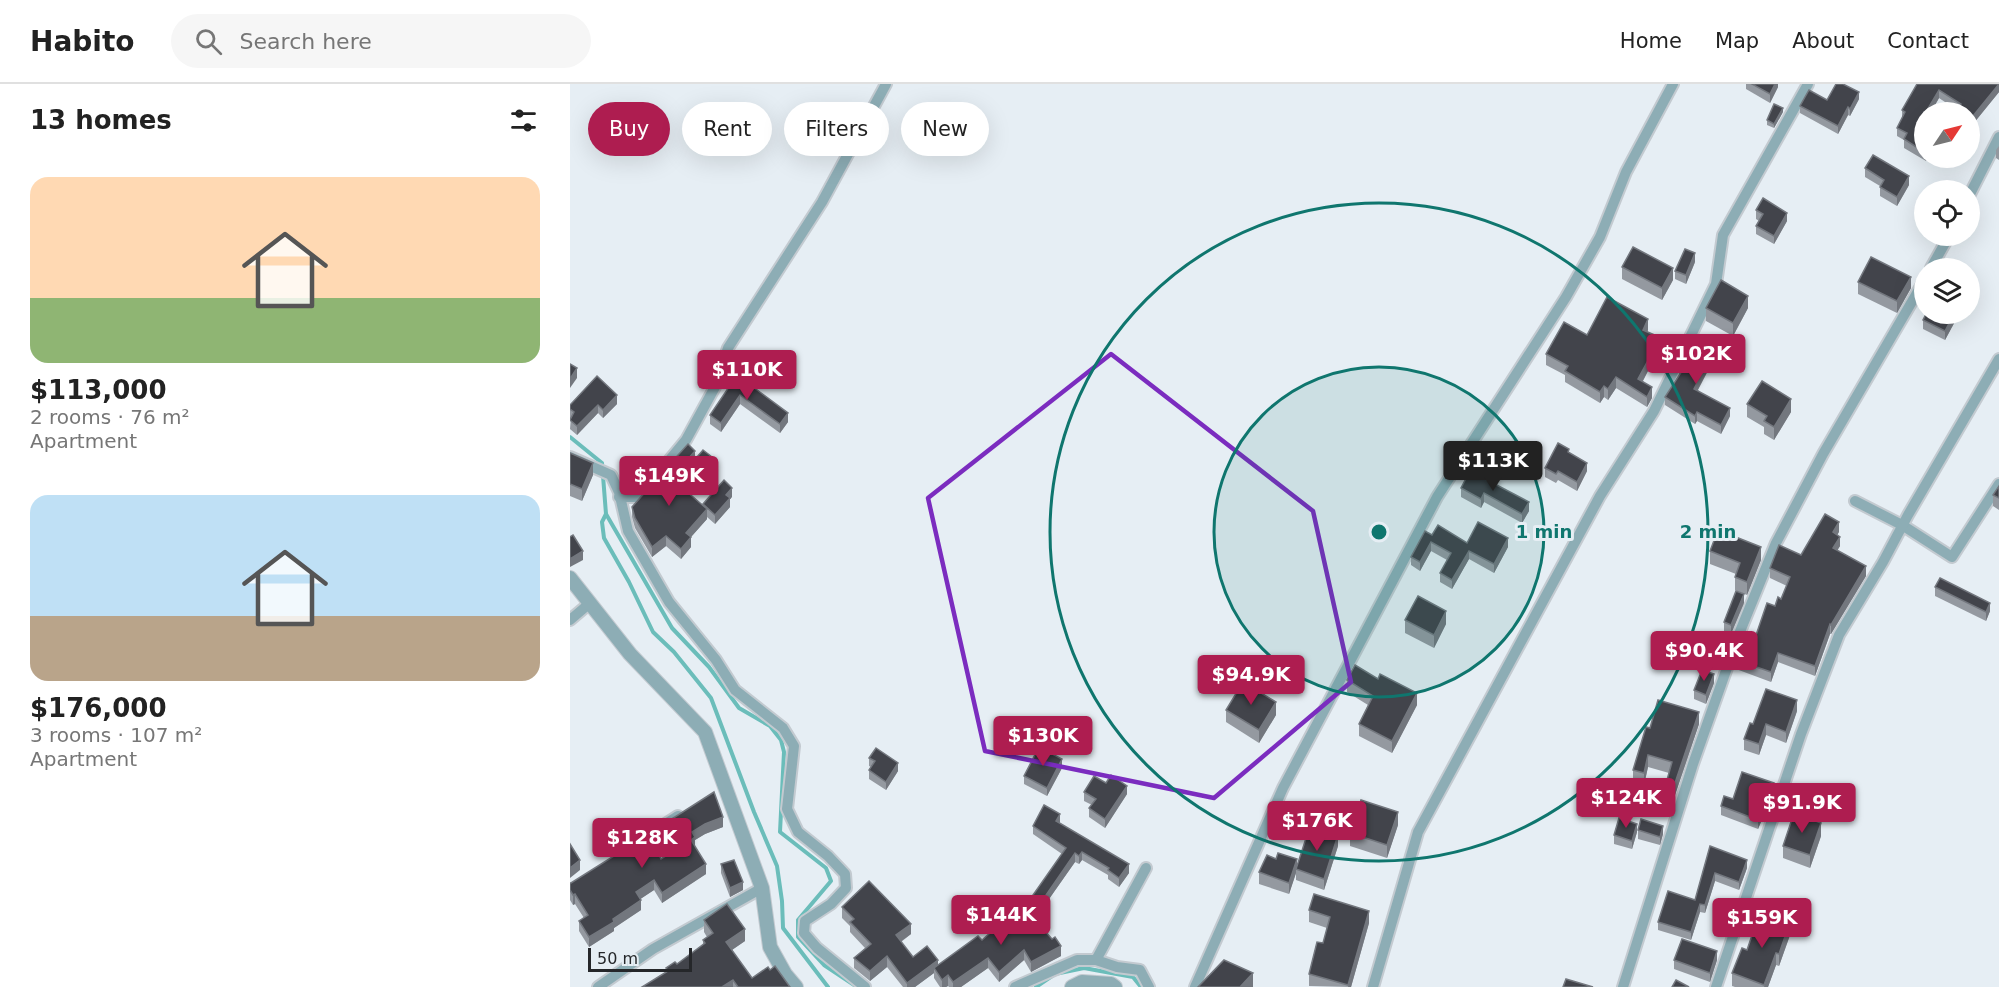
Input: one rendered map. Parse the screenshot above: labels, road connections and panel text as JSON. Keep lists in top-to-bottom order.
{
  "scale_bar": "50 m",
  "north": "top right",
  "page": {
    "header": "Habito",
    "search": "Search here",
    "nav": [
      "Home",
      "Map",
      "About",
      "Contact"
    ],
    "heading": "13 homes",
    "chip": [
      "Buy",
      "Rent",
      "Filters",
      "New"
    ],
    "list": [
      {
        "name": "$113,000",
        "note": "2 rooms · 76 m² · Apartment"
      },
      {
        "name": "$176,000",
        "note": "3 rooms · 107 m² · Apartment"
      }
    ],
    "price": [
      "$102K",
      "$110K",
      "$113K",
      "$149K",
      "$90.4K",
      "$94.9K",
      "$130K",
      "$124K",
      "$91.9K",
      "$176K",
      "$128K",
      "$144K",
      "$159K"
    ],
    "scale": "50 m"
  },
  "rings": ["1 min", "2 min"]
}
